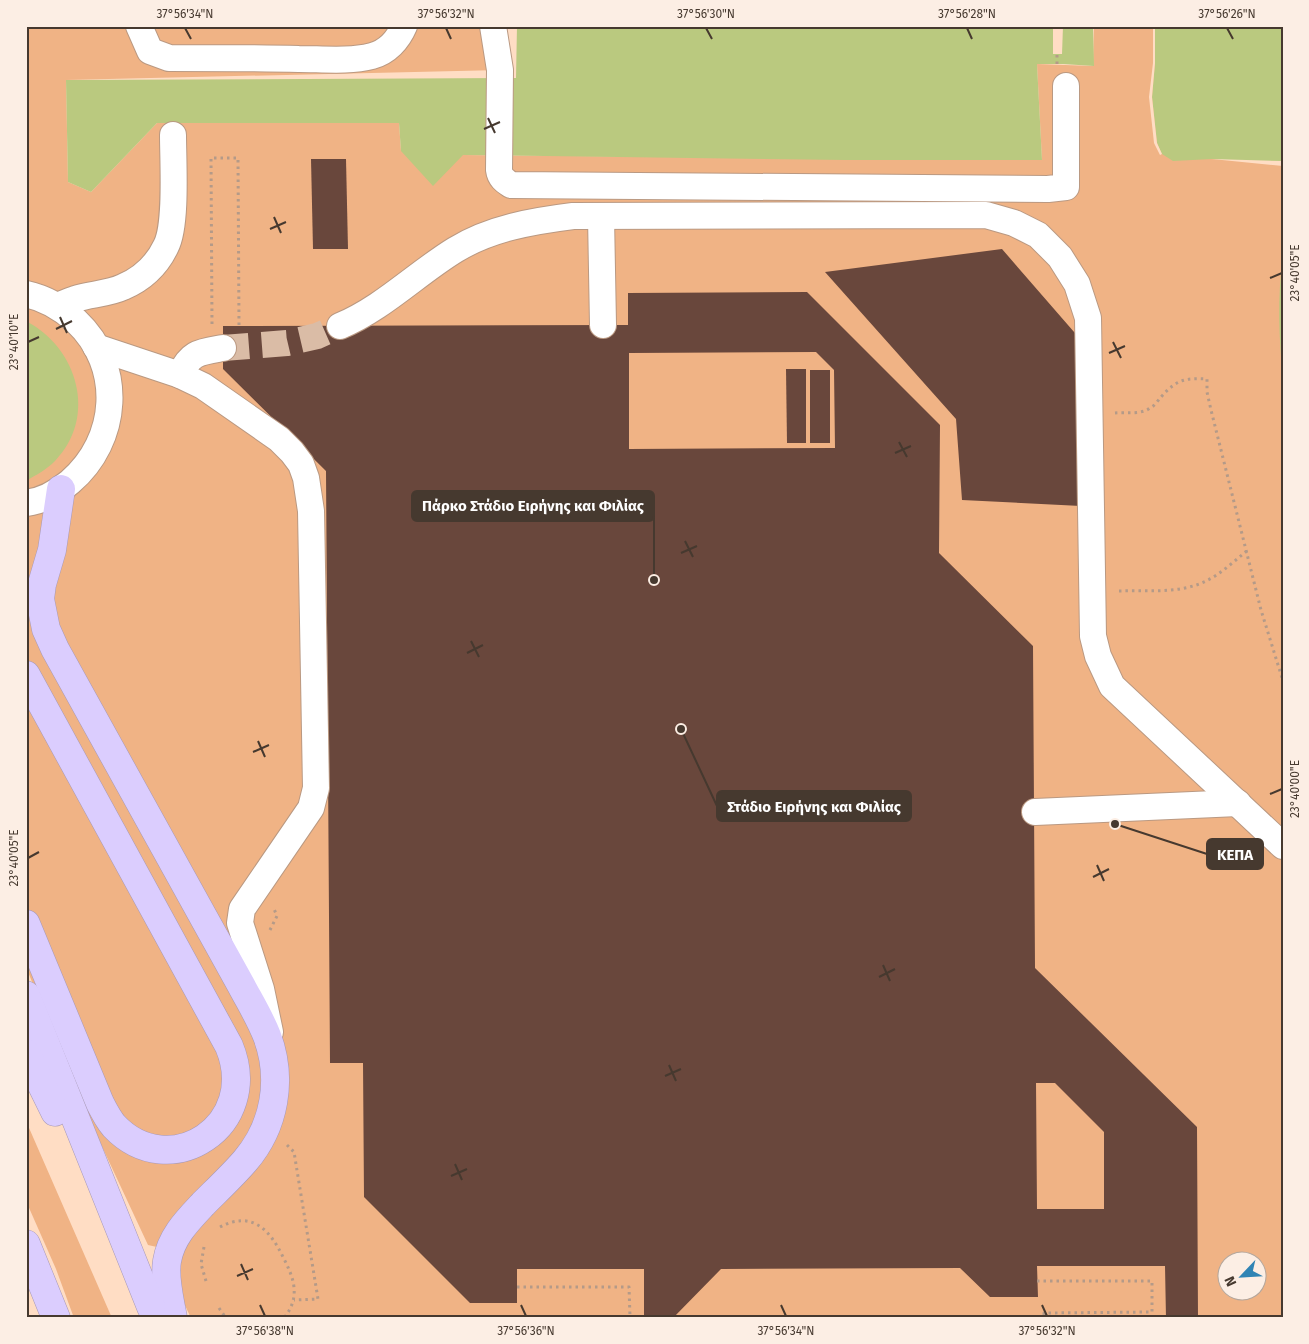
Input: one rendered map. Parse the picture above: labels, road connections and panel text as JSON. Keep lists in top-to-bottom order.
{
  "places": ["Πάρκο Στάδιο Ειρήνης και Φιλίας", "Στάδιο Ειρήνης και Φιλίας", "ΚΕΠΑ"],
  "north": "bottom left",
  "coordinates": [
    "37°56'34\"N",
    "37°56'32\"N",
    "37°56'30\"N",
    "37°56'28\"N",
    "37°56'26\"N",
    "23°40'05\"E",
    "23°40'10\"E",
    "23°40'00\"E",
    "37°56'38\"N",
    "37°56'36\"N"
  ]
}
